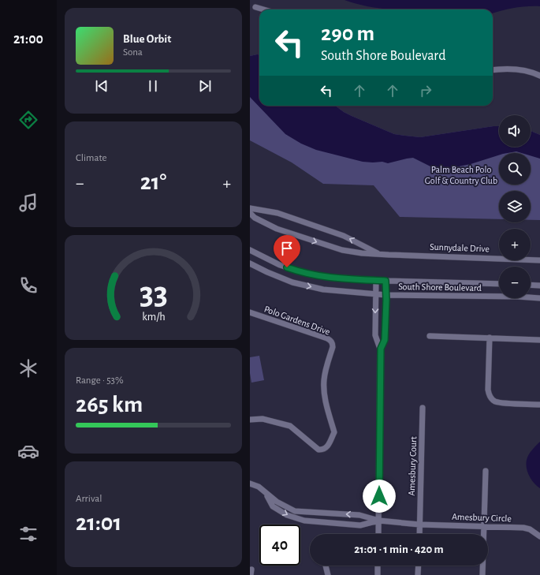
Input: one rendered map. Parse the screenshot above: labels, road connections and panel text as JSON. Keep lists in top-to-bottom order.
{
  "streets": {
    "street": [
      "Sunnydale Drive",
      "South Shore Boulevard",
      "Polo Gardens Drive",
      "Amesbury Court",
      "Amesbury Circle"
    ]
  },
  "crossings": [
    ["Amesbury Court", "Amesbury Circle"]
  ],
  "parks": ["Palm Beach Polo Golf & Country Club"],
  "page": {
    "tabs": "21:00",
    "turn": ["290 m", "South Shore Boulevard"],
    "song": ["Blue Orbit", "Sona"],
    "map_buttons": ["+", "−"],
    "tile": [
      "Climate",
      ["Range · 53%", "265 km"],
      ["Arrival", "21:01"]
    ],
    "heat": ["−", "21°", "+"],
    "limit": "40",
    "trip": "21:01 · 1 min · 420 m",
    "gauge": ["33", "km/h"]
  }
}
